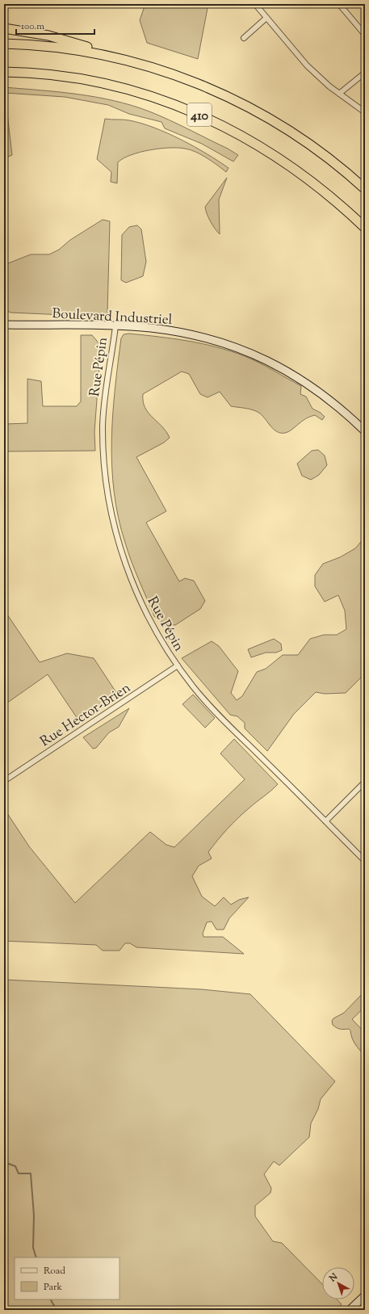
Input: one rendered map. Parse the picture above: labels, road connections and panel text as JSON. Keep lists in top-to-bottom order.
{
  "streets": {
    "highway": ["410"],
    "street": ["Boulevard Industriel", "Rue Pépin", "Rue Hector-Brien"]
  },
  "crossings": [
    ["Boulevard Industriel", "Rue Pépin"],
    ["Rue Pépin", "Rue Hector-Brien"]
  ],
  "legend": ["Road", "Park"],
  "scale_bar": "100 m",
  "north": "top left"
}
